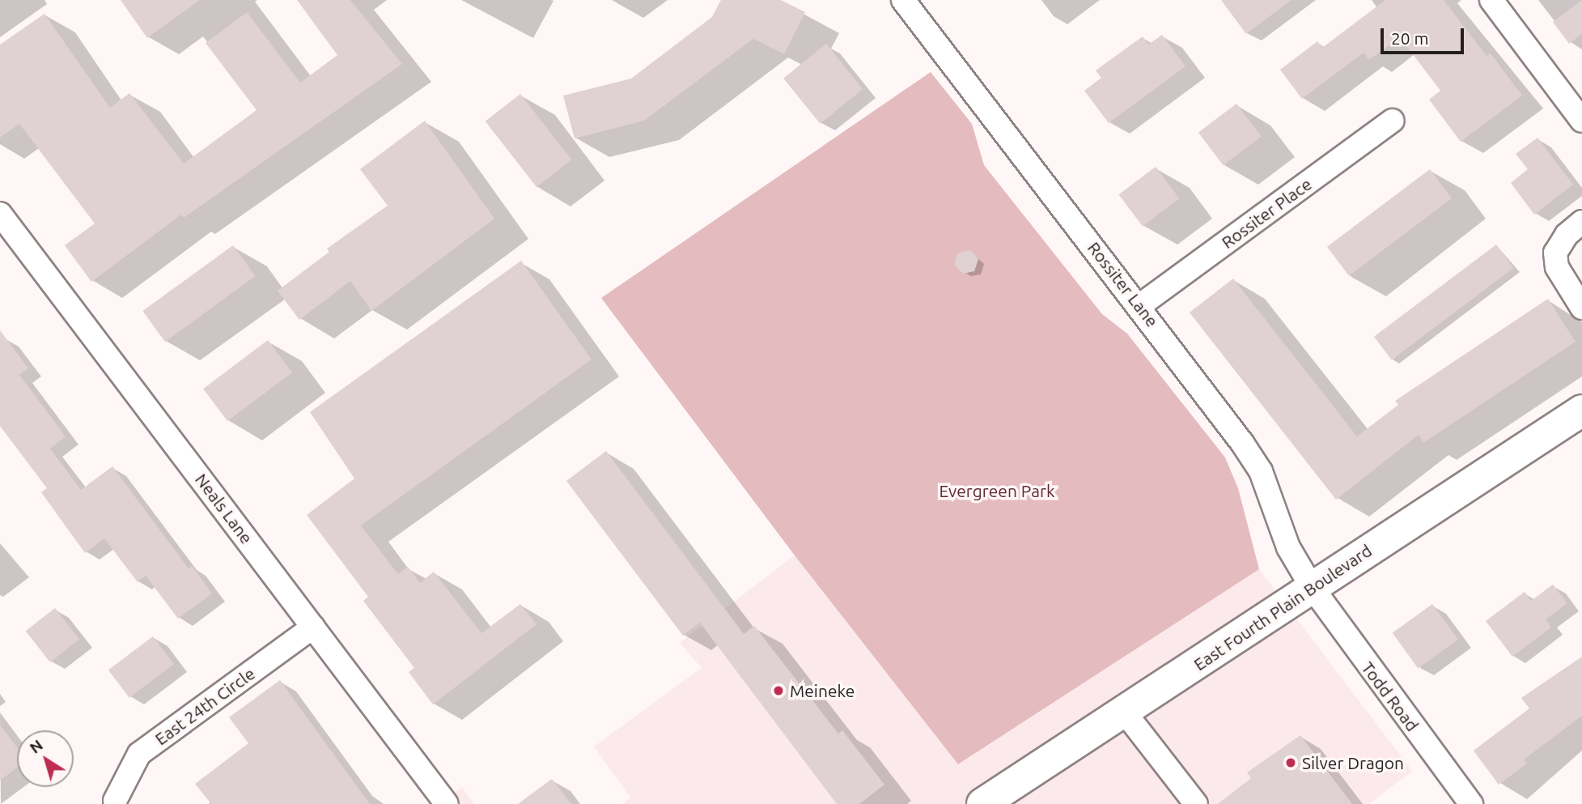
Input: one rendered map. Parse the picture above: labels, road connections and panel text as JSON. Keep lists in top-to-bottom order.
{
  "streets": {
    "main road": ["East Fourth Plain Boulevard"],
    "street": [
      "Rossiter Place",
      "Rossiter Lane",
      "Neals Lane",
      "Todd Road",
      "East 24th Circle"
    ]
  },
  "crossings": [
    ["Rossiter Place", "Rossiter Lane"],
    ["Rossiter Lane", "East Fourth Plain Boulevard"],
    ["Rossiter Lane", "Todd Road"],
    ["Neals Lane", "East 24th Circle"],
    ["East Fourth Plain Boulevard", "Todd Road"]
  ],
  "parks": ["Evergreen Park"],
  "places": ["Meineke", "Silver Dragon"],
  "scale_bar": "20 m",
  "north": "top left"
}
